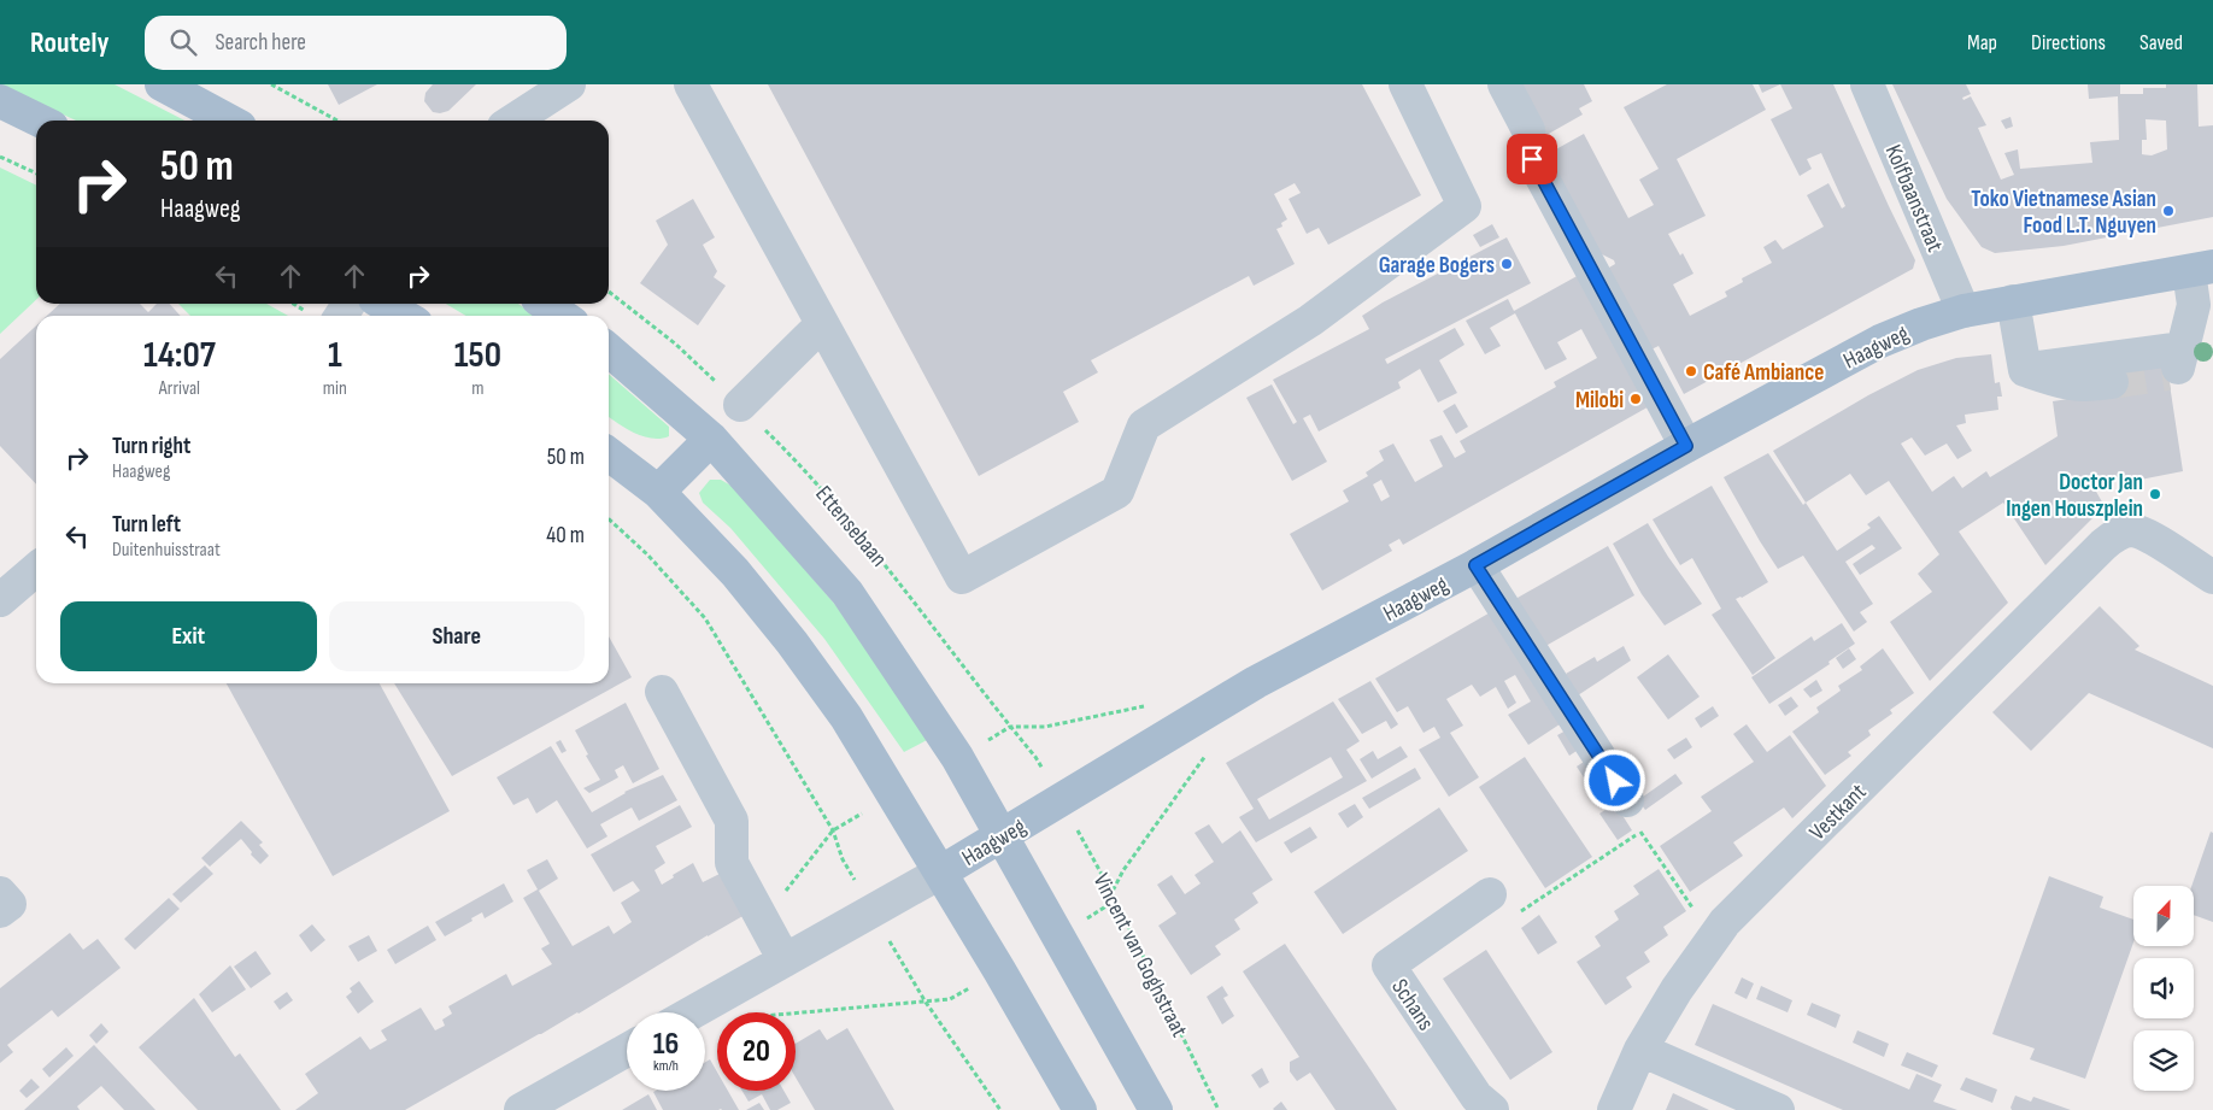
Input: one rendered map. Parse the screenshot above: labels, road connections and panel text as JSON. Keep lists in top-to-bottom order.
{
  "streets": {
    "main road": ["Haagweg", "Ettensebaan"],
    "street": ["Kolfbaanstraat", "Vestkant", "Schans"],
    "path": ["Vincent van Goghstraat"]
  },
  "crossings": [
    ["Kolfbaanstraat", "Haagweg"],
    ["Haagweg", "Ettensebaan"],
    ["Haagweg", "Vincent van Goghstraat"],
    ["Ettensebaan", "Vincent van Goghstraat"]
  ],
  "places": [
    "Toko Vietnamese Asian Food L.T. Nguyen",
    "Garage Bogers",
    "Café Ambiance",
    "Milobi",
    "Doctor Jan Ingen Houszplein"
  ],
  "north": "top",
  "page": {
    "header": "Routely",
    "search": "Search here",
    "nav": ["Map", "Directions", "Saved"],
    "turn": ["50 m", "Haagweg"],
    "eta": [
      "14:07",
      "Arrival",
      "1",
      "min",
      "150",
      "m"
    ],
    "list": [
      {
        "name": "Turn right",
        "note": "Haagweg",
        "value": "50 m"
      },
      {
        "name": "Turn left",
        "note": "Duitenhuisstraat",
        "value": "40 m"
      }
    ],
    "buttons": ["Exit", "Share"],
    "speed": "16 km/h",
    "limit": "20"
  }
}
